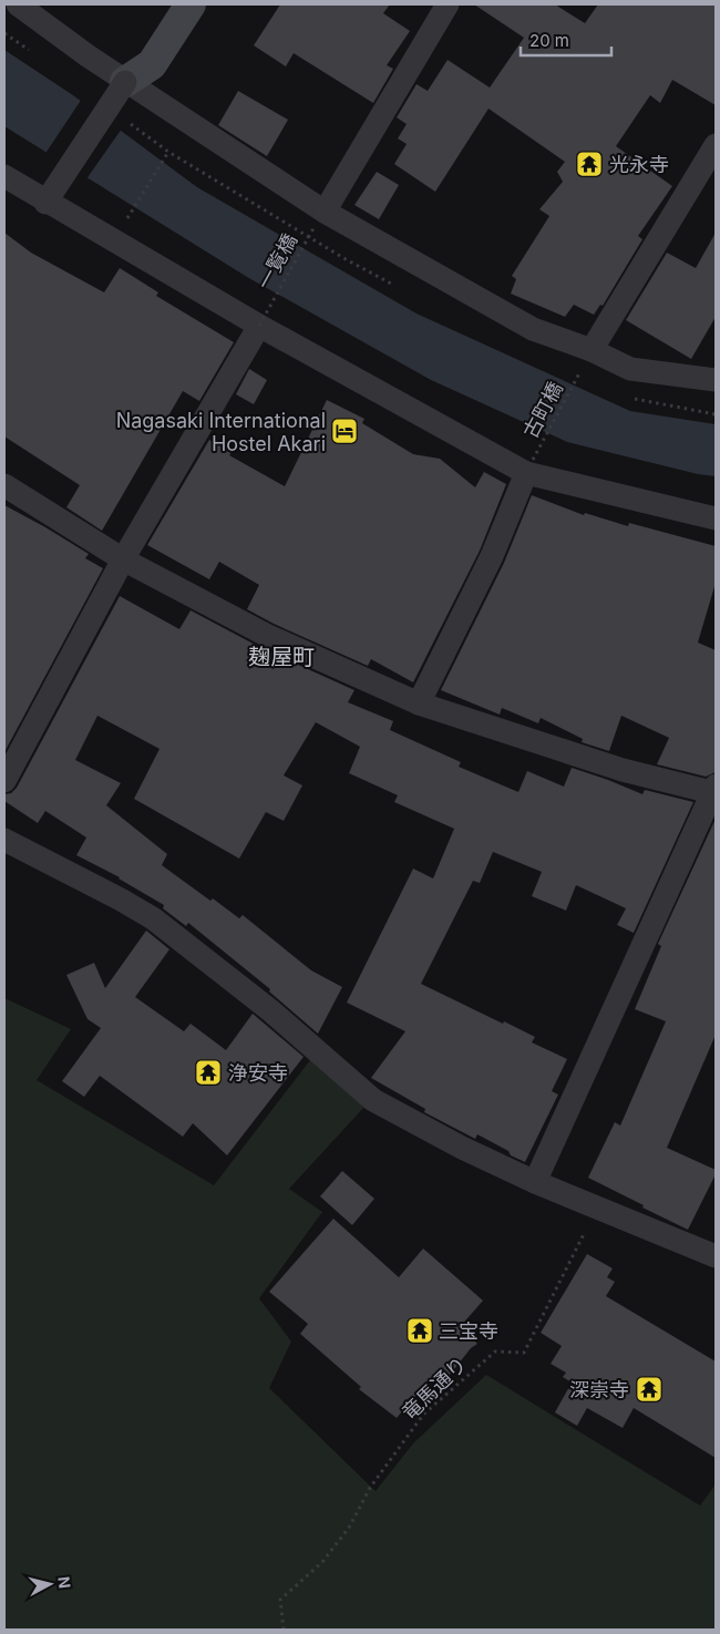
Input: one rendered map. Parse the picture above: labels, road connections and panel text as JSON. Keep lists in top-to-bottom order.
{
  "streets": {
    "path": ["一覧橋", "古町橋", "竜馬通り"]
  },
  "districts": ["麹屋町"],
  "places": {
    "temple": [
      "光永寺",
      "浄安寺",
      "三宝寺",
      "深崇寺"
    ],
    "hotel": ["Nagasaki International Hostel Akari"]
  },
  "scale_bar": "20 m",
  "north": "right"
}
